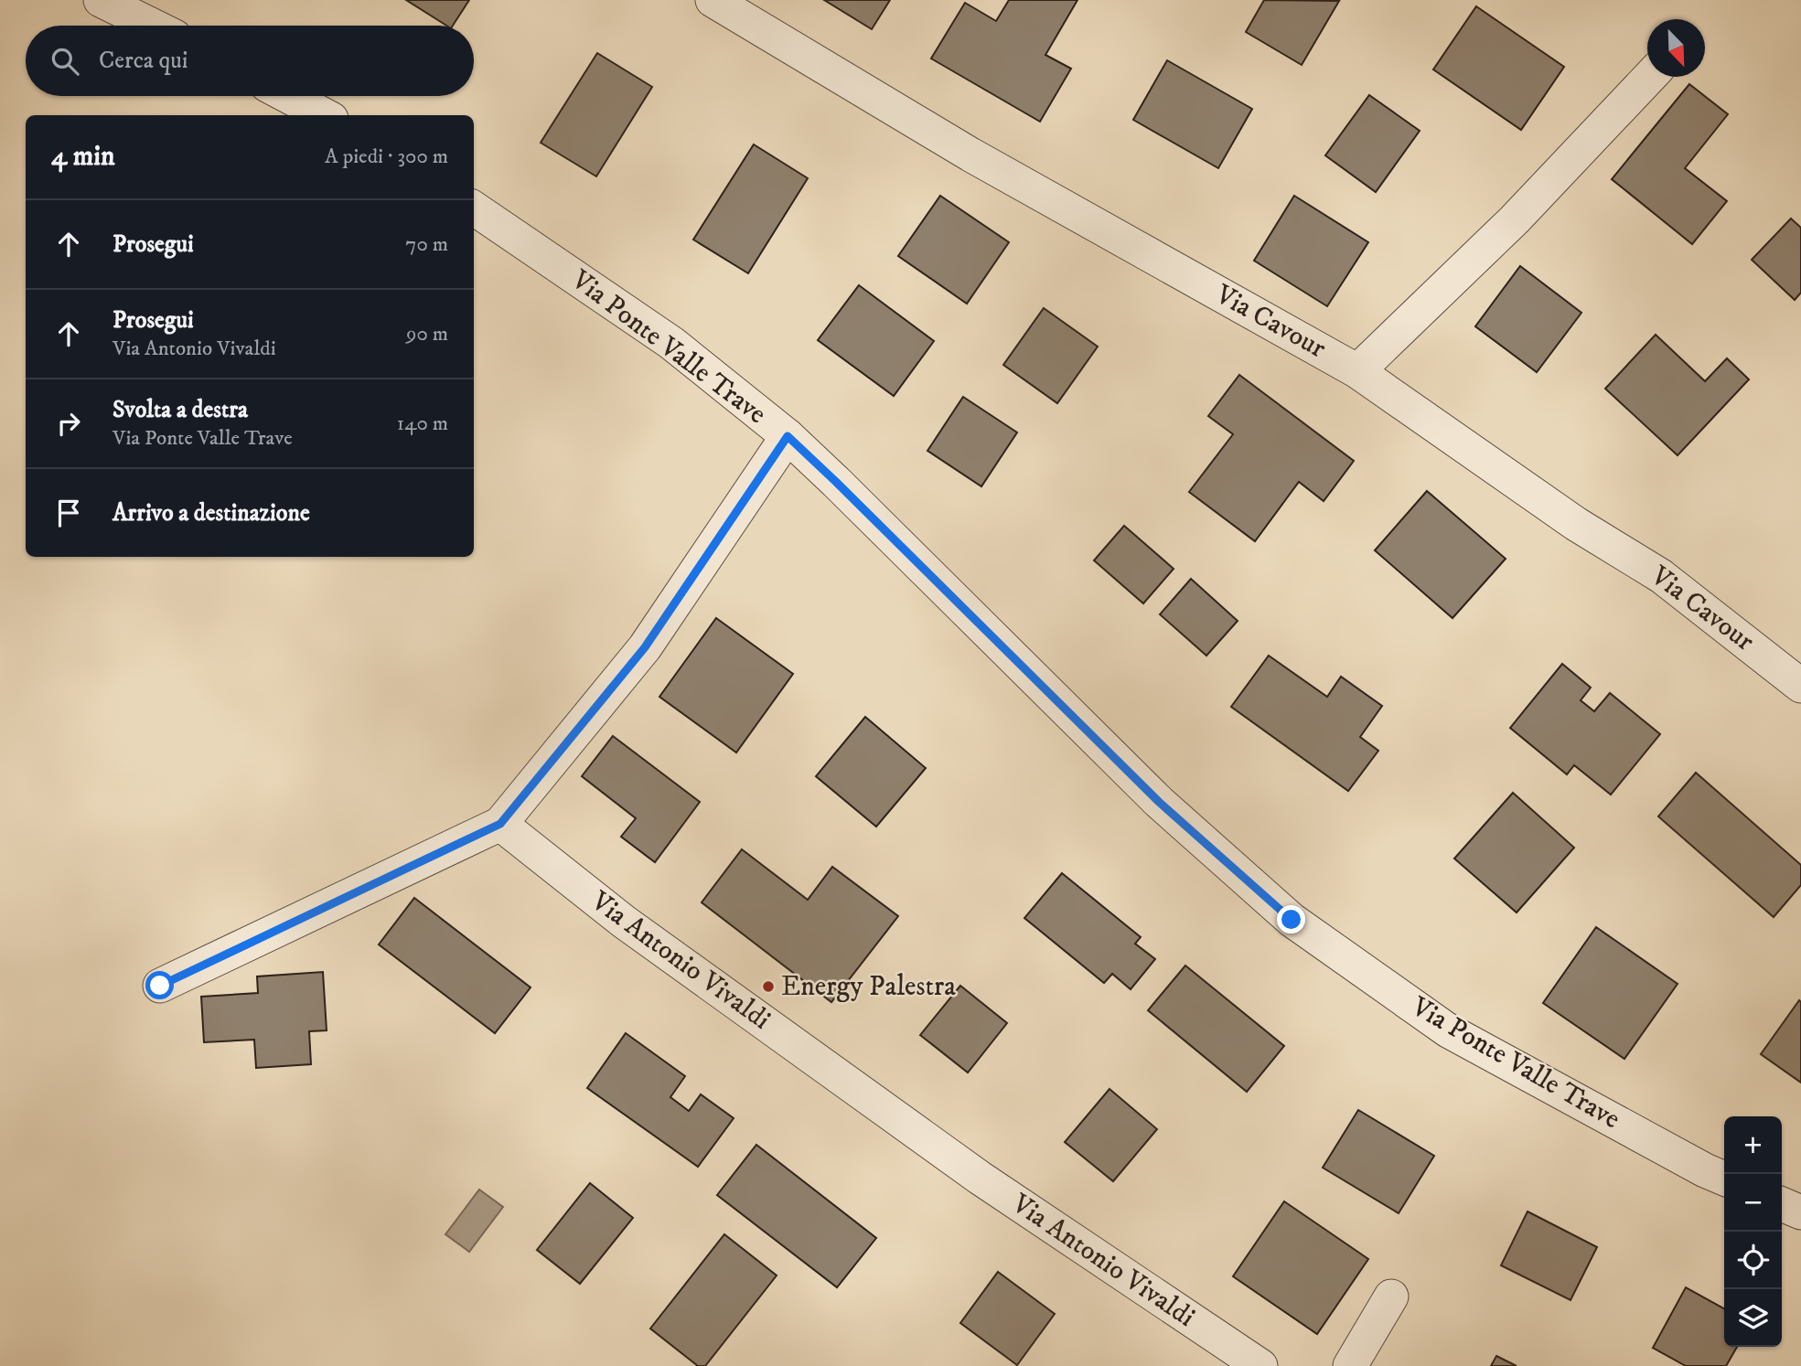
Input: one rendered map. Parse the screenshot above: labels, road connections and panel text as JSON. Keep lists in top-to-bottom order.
{
  "streets": {
    "street": ["Via Cavour", "Via Ponte Valle Trave", "Via Antonio Vivaldi"]
  },
  "places": ["Energy Palestra"],
  "north": "bottom right",
  "page": {
    "search": "Cerca qui",
    "heading": ["4 min", "A piedi · 300 m"],
    "list": [
      ["Prosegui", "70 m"],
      ["Prosegui", "Via Antonio Vivaldi", "90 m"],
      ["Svolta a destra", "Via Ponte Valle Trave", "140 m"],
      "Arrivo a destinazione"
    ],
    "map_buttons": ["+", "−"]
  }
}
